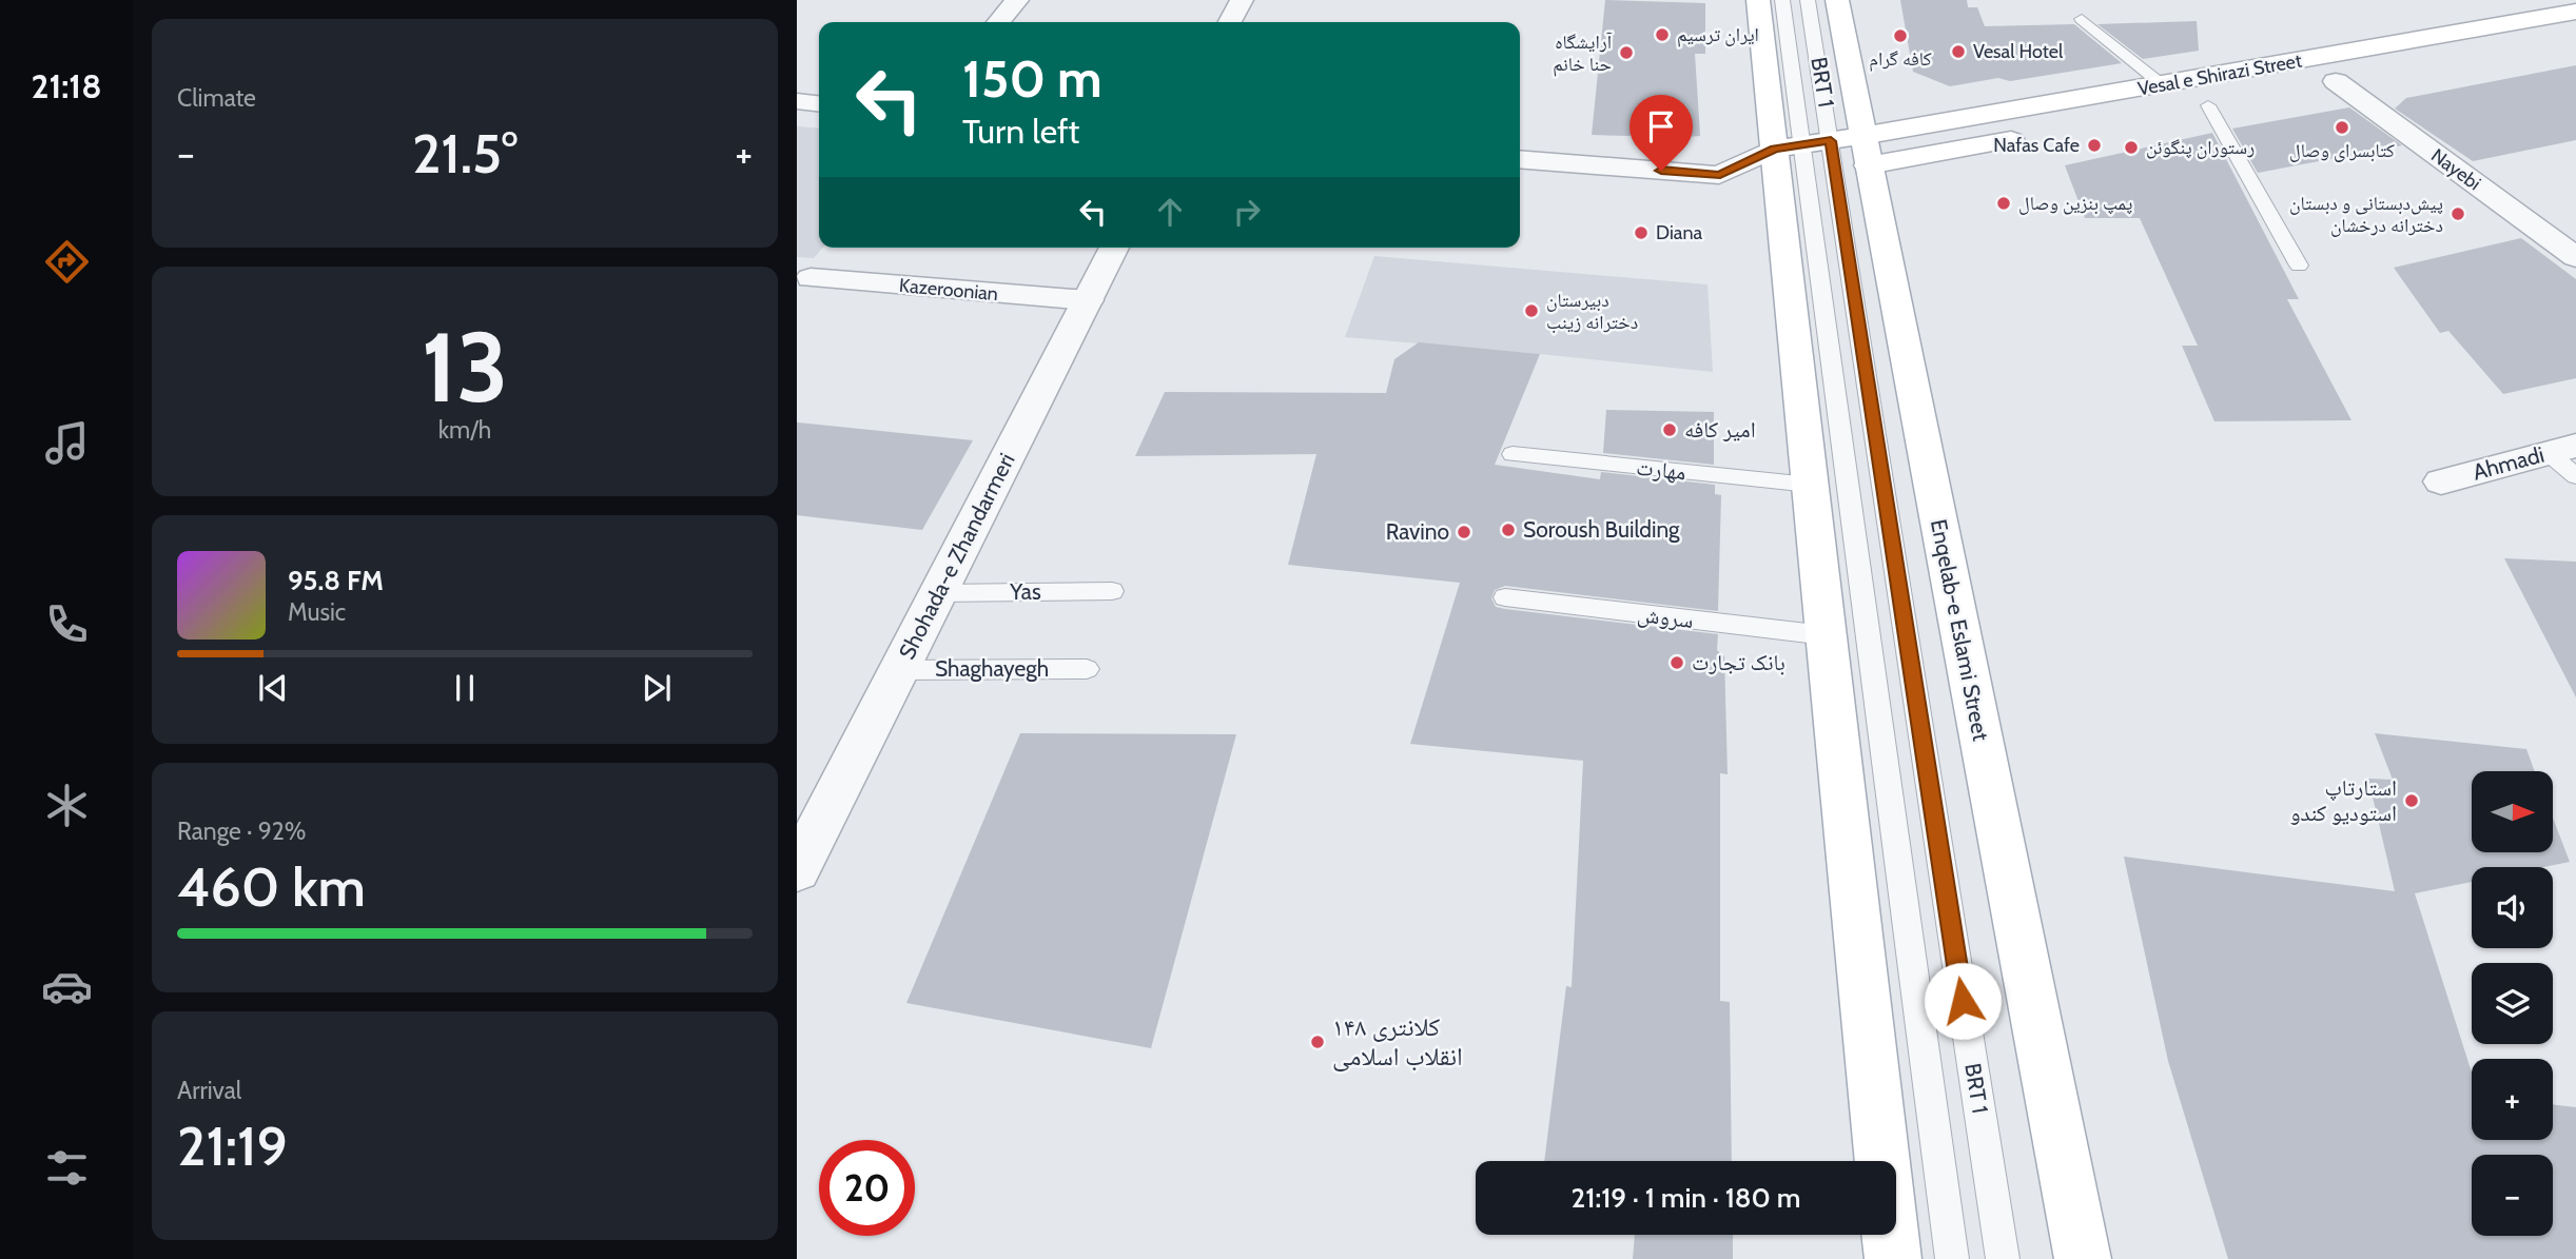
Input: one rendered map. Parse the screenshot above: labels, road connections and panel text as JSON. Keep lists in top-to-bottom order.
{
  "streets": {
    "main road": ["Vesal e Shirazi Street", "Enqelab-e Eslami Street"],
    "street": [
      "Nayebi",
      "Kazeroonian",
      "Ahmadi",
      "Shohada-e Zhandarmeri"
    ],
    "lane": [
      "BRT 1",
      "مهارت",
      "Yas",
      "سروش",
      "Shaghayegh"
    ]
  },
  "crossings": [
    ["Vesal e Shirazi Street", "BRT 1"],
    ["Vesal e Shirazi Street", "Nayebi"],
    ["Vesal e Shirazi Street", "Enqelab-e Eslami Street"],
    ["BRT 1", "Enqelab-e Eslami Street"],
    ["Kazeroonian", "Shohada-e Zhandarmeri"],
    ["Shohada-e Zhandarmeri", "Yas"],
    ["Shohada-e Zhandarmeri", "Shaghayegh"]
  ],
  "places": [
    "ایران ترسیم",
    "کافه گرام",
    "Vesal Hotel",
    "آرایشگاه حنا خانم",
    "کتابسرای وصال",
    "Nafas Cafe",
    "رستوران پنگوئن",
    "پمپ بنزین وصال",
    "پیش‌دبستانی و دبستان دخترانه درخشان",
    "Diana",
    "دبیرستان دخترانه زینب",
    "امیر کافه",
    "Soroush Building",
    "Ravino",
    "بانک تجارت",
    "استارتاپ استودیو کندو",
    "کلانتری ۱۴۸ انقلاب اسلامی"
  ],
  "north": "right",
  "page": {
    "tabs": "21:18",
    "tile": [
      "Climate",
      ["13", "km/h"],
      ["Range · 92%", "460 km"],
      ["Arrival", "21:19"]
    ],
    "turn": ["150 m", "Turn left"],
    "heat": ["−", "21.5°", "+"],
    "song": ["95.8 FM", "Music"],
    "map_buttons": ["+", "−"],
    "limit": "20",
    "trip": "21:19 · 1 min · 180 m"
  }
}
